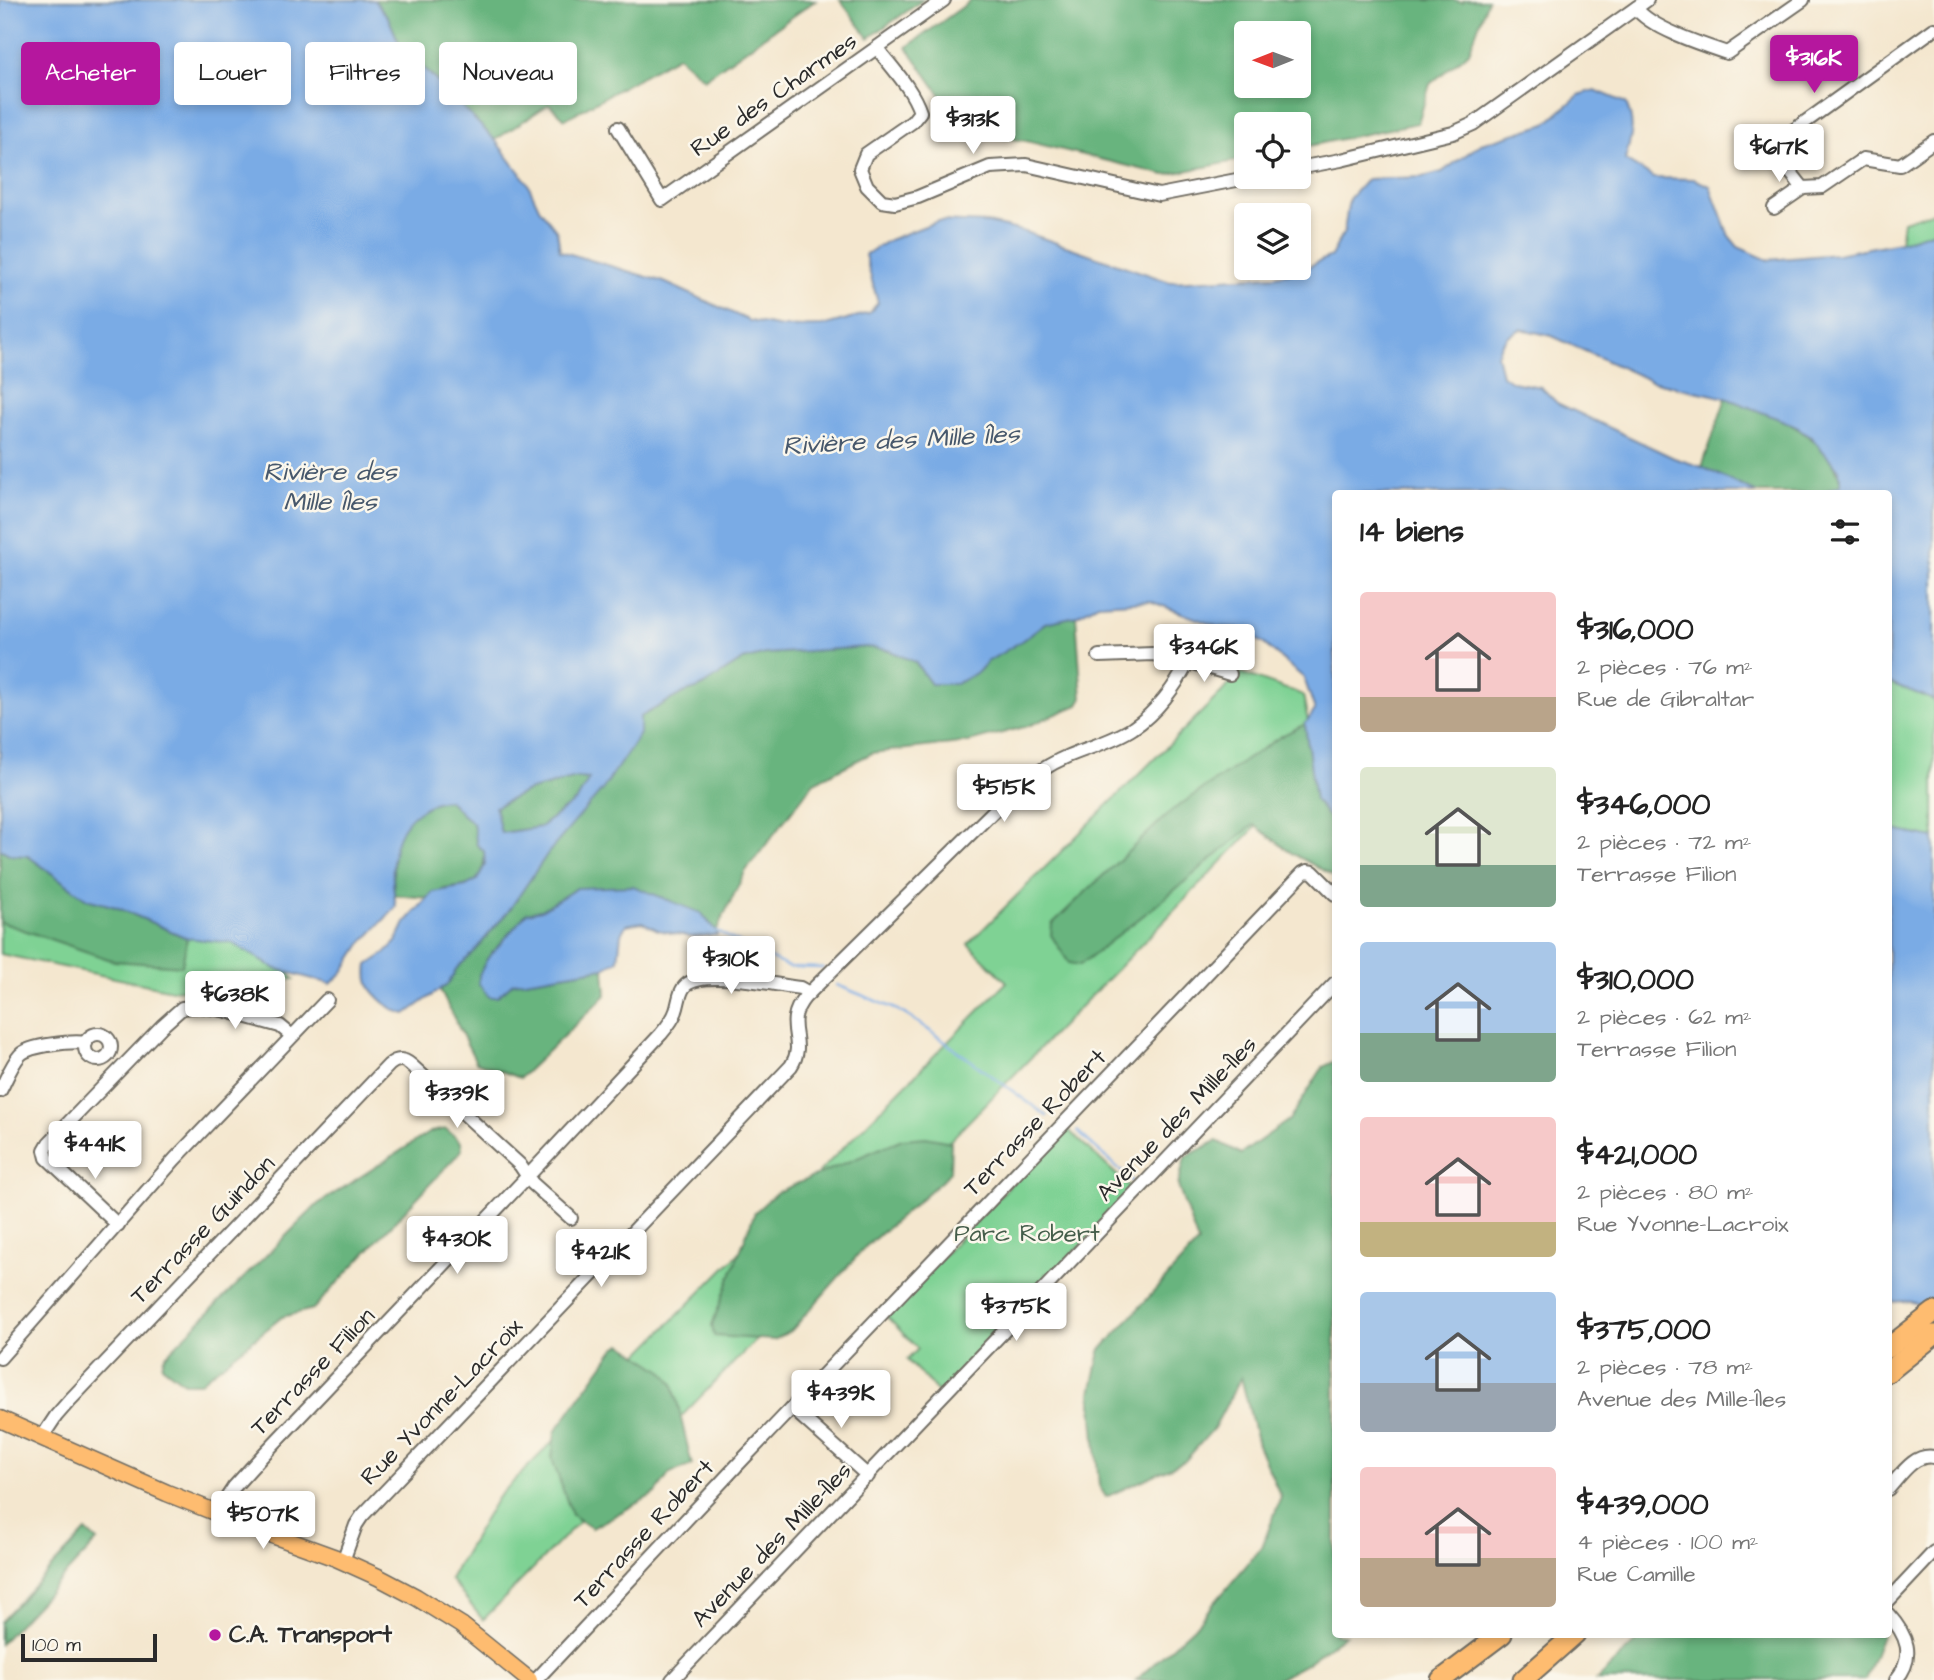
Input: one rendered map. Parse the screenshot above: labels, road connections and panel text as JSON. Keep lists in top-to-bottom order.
{
  "streets": {
    "street": [
      "Rue des Charmes",
      "Avenue des Mille-Îles",
      "Terrasse Robert",
      "Terrasse Guindon",
      "Terrasse Filion",
      "Rue Yvonne-Lacroix"
    ]
  },
  "crossings": [
    ["Terrasse Guindon", "Terrasse Filion"],
    ["Terrasse Filion", "Rue Yvonne-Lacroix"]
  ],
  "water": ["Rivière des Mille Îles"],
  "parks": ["Parc Robert"],
  "places": ["C.A. Transport"],
  "scale_bar": "100 m",
  "north": "left",
  "page": {
    "price": [
      "$316K",
      "$313K",
      "$617K",
      "$346K",
      "$515K",
      "$310K",
      "$638K",
      "$339K",
      "$441K",
      "$430K",
      "$421K",
      "$375K",
      "$439K",
      "$507K"
    ],
    "chip": [
      "Acheter",
      "Louer",
      "Filtres",
      "Nouveau"
    ],
    "heading": "14 biens",
    "list": [
      {
        "name": "$316,000",
        "note": "2 pièces · 76 m² · Rue de Gibraltar"
      },
      {
        "name": "$346,000",
        "note": "2 pièces · 72 m² · Terrasse Filion"
      },
      {
        "name": "$310,000",
        "note": "2 pièces · 62 m² · Terrasse Filion"
      },
      {
        "name": "$421,000",
        "note": "2 pièces · 80 m² · Rue Yvonne-Lacroix"
      },
      {
        "name": "$375,000",
        "note": "2 pièces · 78 m² · Avenue des Mille-Îles"
      },
      {
        "name": "$439,000",
        "note": "4 pièces · 100 m² · Rue Camille"
      }
    ],
    "scale": "100 m"
  }
}
